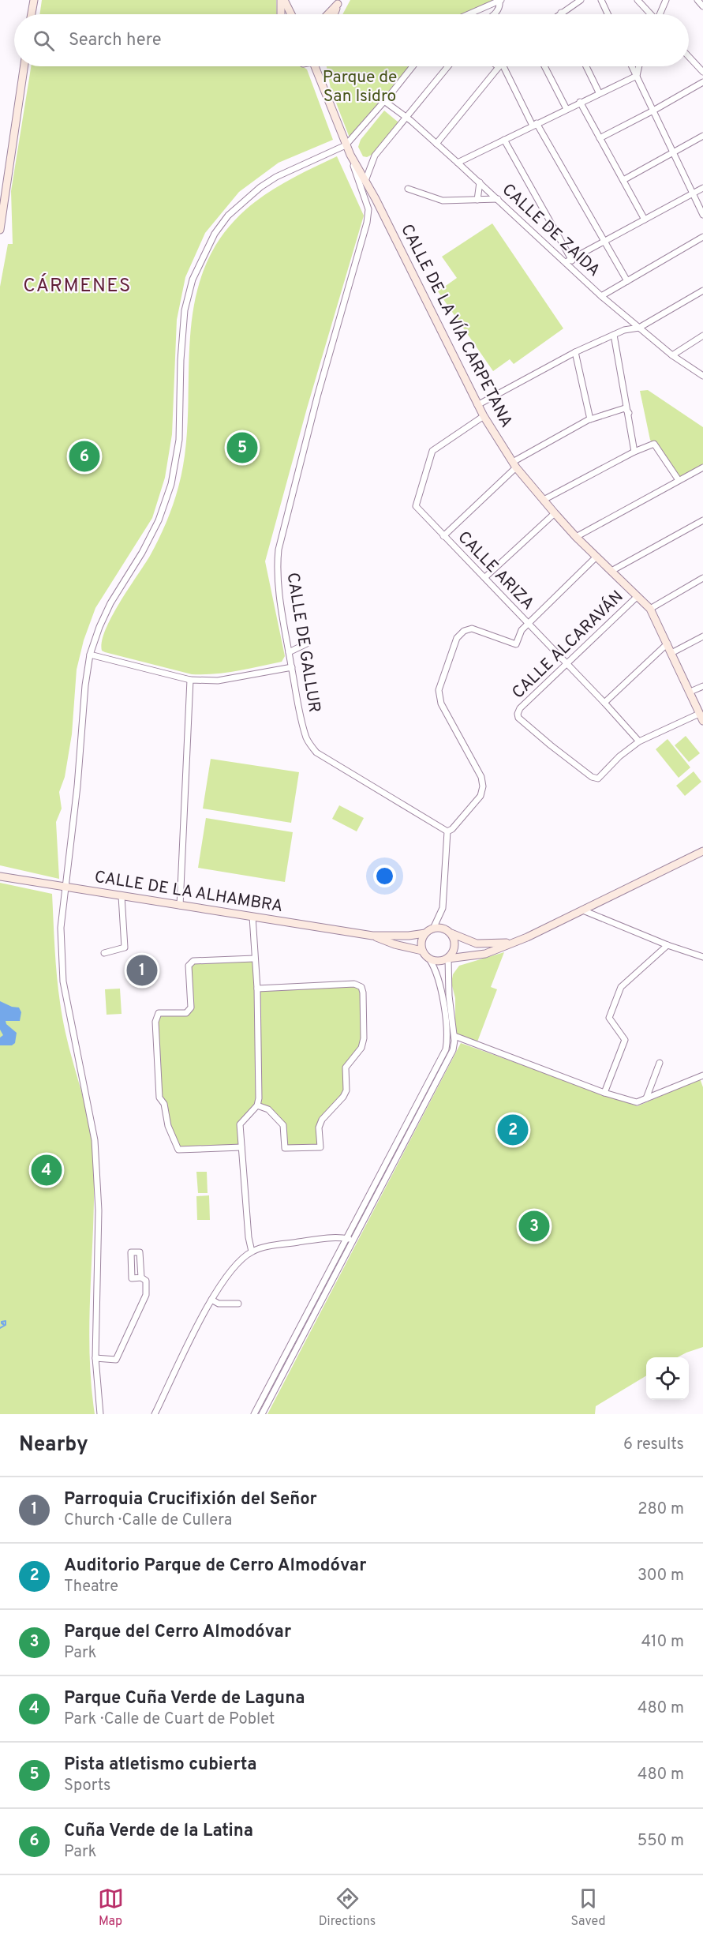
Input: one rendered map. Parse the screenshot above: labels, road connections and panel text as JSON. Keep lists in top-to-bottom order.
{
  "streets": {
    "street": [
      "CALLE DE ZAIDA",
      "CALLE DE LA VÍA CARPETANA",
      "CALLE ARIZA",
      "CALLE DE GALLUR",
      "CALLE ALCARAVÁN",
      "CALLE DE LA ALHAMBRA"
    ]
  },
  "crossings": [
    ["CALLE DE LA VÍA CARPETANA", "CALLE ARIZA"],
    ["CALLE DE LA VÍA CARPETANA", "CALLE DE GALLUR"],
    ["CALLE DE LA VÍA CARPETANA", "CALLE ALCARAVÁN"],
    ["CALLE ARIZA", "CALLE ALCARAVÁN"]
  ],
  "districts": ["CÁRMENES"],
  "parks": ["Parque de San Isidro"],
  "page": {
    "search": "Search here",
    "pins": [
      "5",
      "6",
      "1",
      "2",
      "4",
      "3"
    ],
    "heading": ["Nearby", "6 results"],
    "list": [
      {
        "mark": "1",
        "name": "Parroquia Crucifixión del Señor",
        "note": "Church · Calle de Cullera",
        "value": "280 m"
      },
      {
        "mark": "2",
        "name": "Auditorio Parque de Cerro Almodóvar",
        "note": "Theatre",
        "value": "300 m"
      },
      {
        "mark": "3",
        "name": "Parque del Cerro Almodóvar",
        "note": "Park",
        "value": "410 m"
      },
      {
        "mark": "4",
        "name": "Parque Cuña Verde de Laguna",
        "note": "Park · Calle de Cuart de Poblet",
        "value": "480 m"
      },
      {
        "mark": "5",
        "name": "Pista atletismo cubierta",
        "note": "Sports",
        "value": "480 m"
      },
      {
        "mark": "6",
        "name": "Cuña Verde de la Latina",
        "note": "Park",
        "value": "550 m"
      }
    ],
    "nav": ["Map", "Directions", "Saved"]
  }
}
